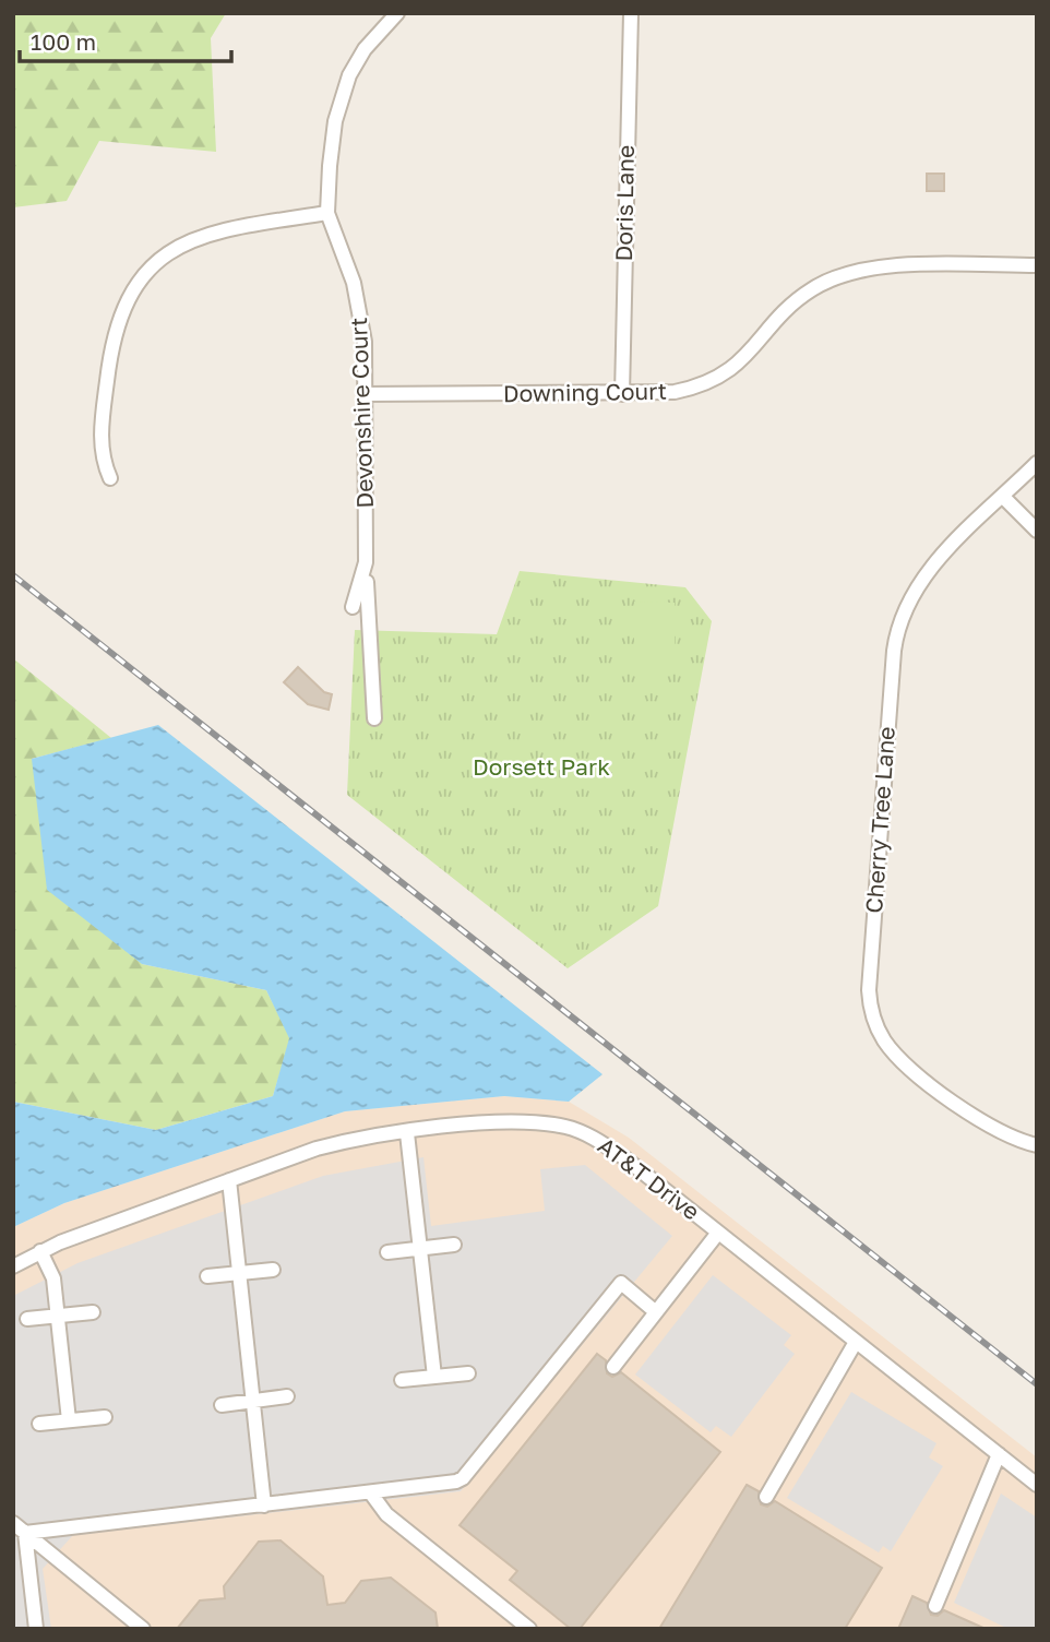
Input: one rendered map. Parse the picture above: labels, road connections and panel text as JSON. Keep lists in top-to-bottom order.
{
  "streets": {
    "street": [
      "Doris Lane",
      "Downing Court",
      "Devonshire Court",
      "Cherry Tree Lane",
      "AT&T Drive"
    ]
  },
  "crossings": [
    ["Doris Lane", "Downing Court"],
    ["Downing Court", "Devonshire Court"]
  ],
  "parks": ["Dorsett Park"],
  "scale_bar": "100 m"
}
